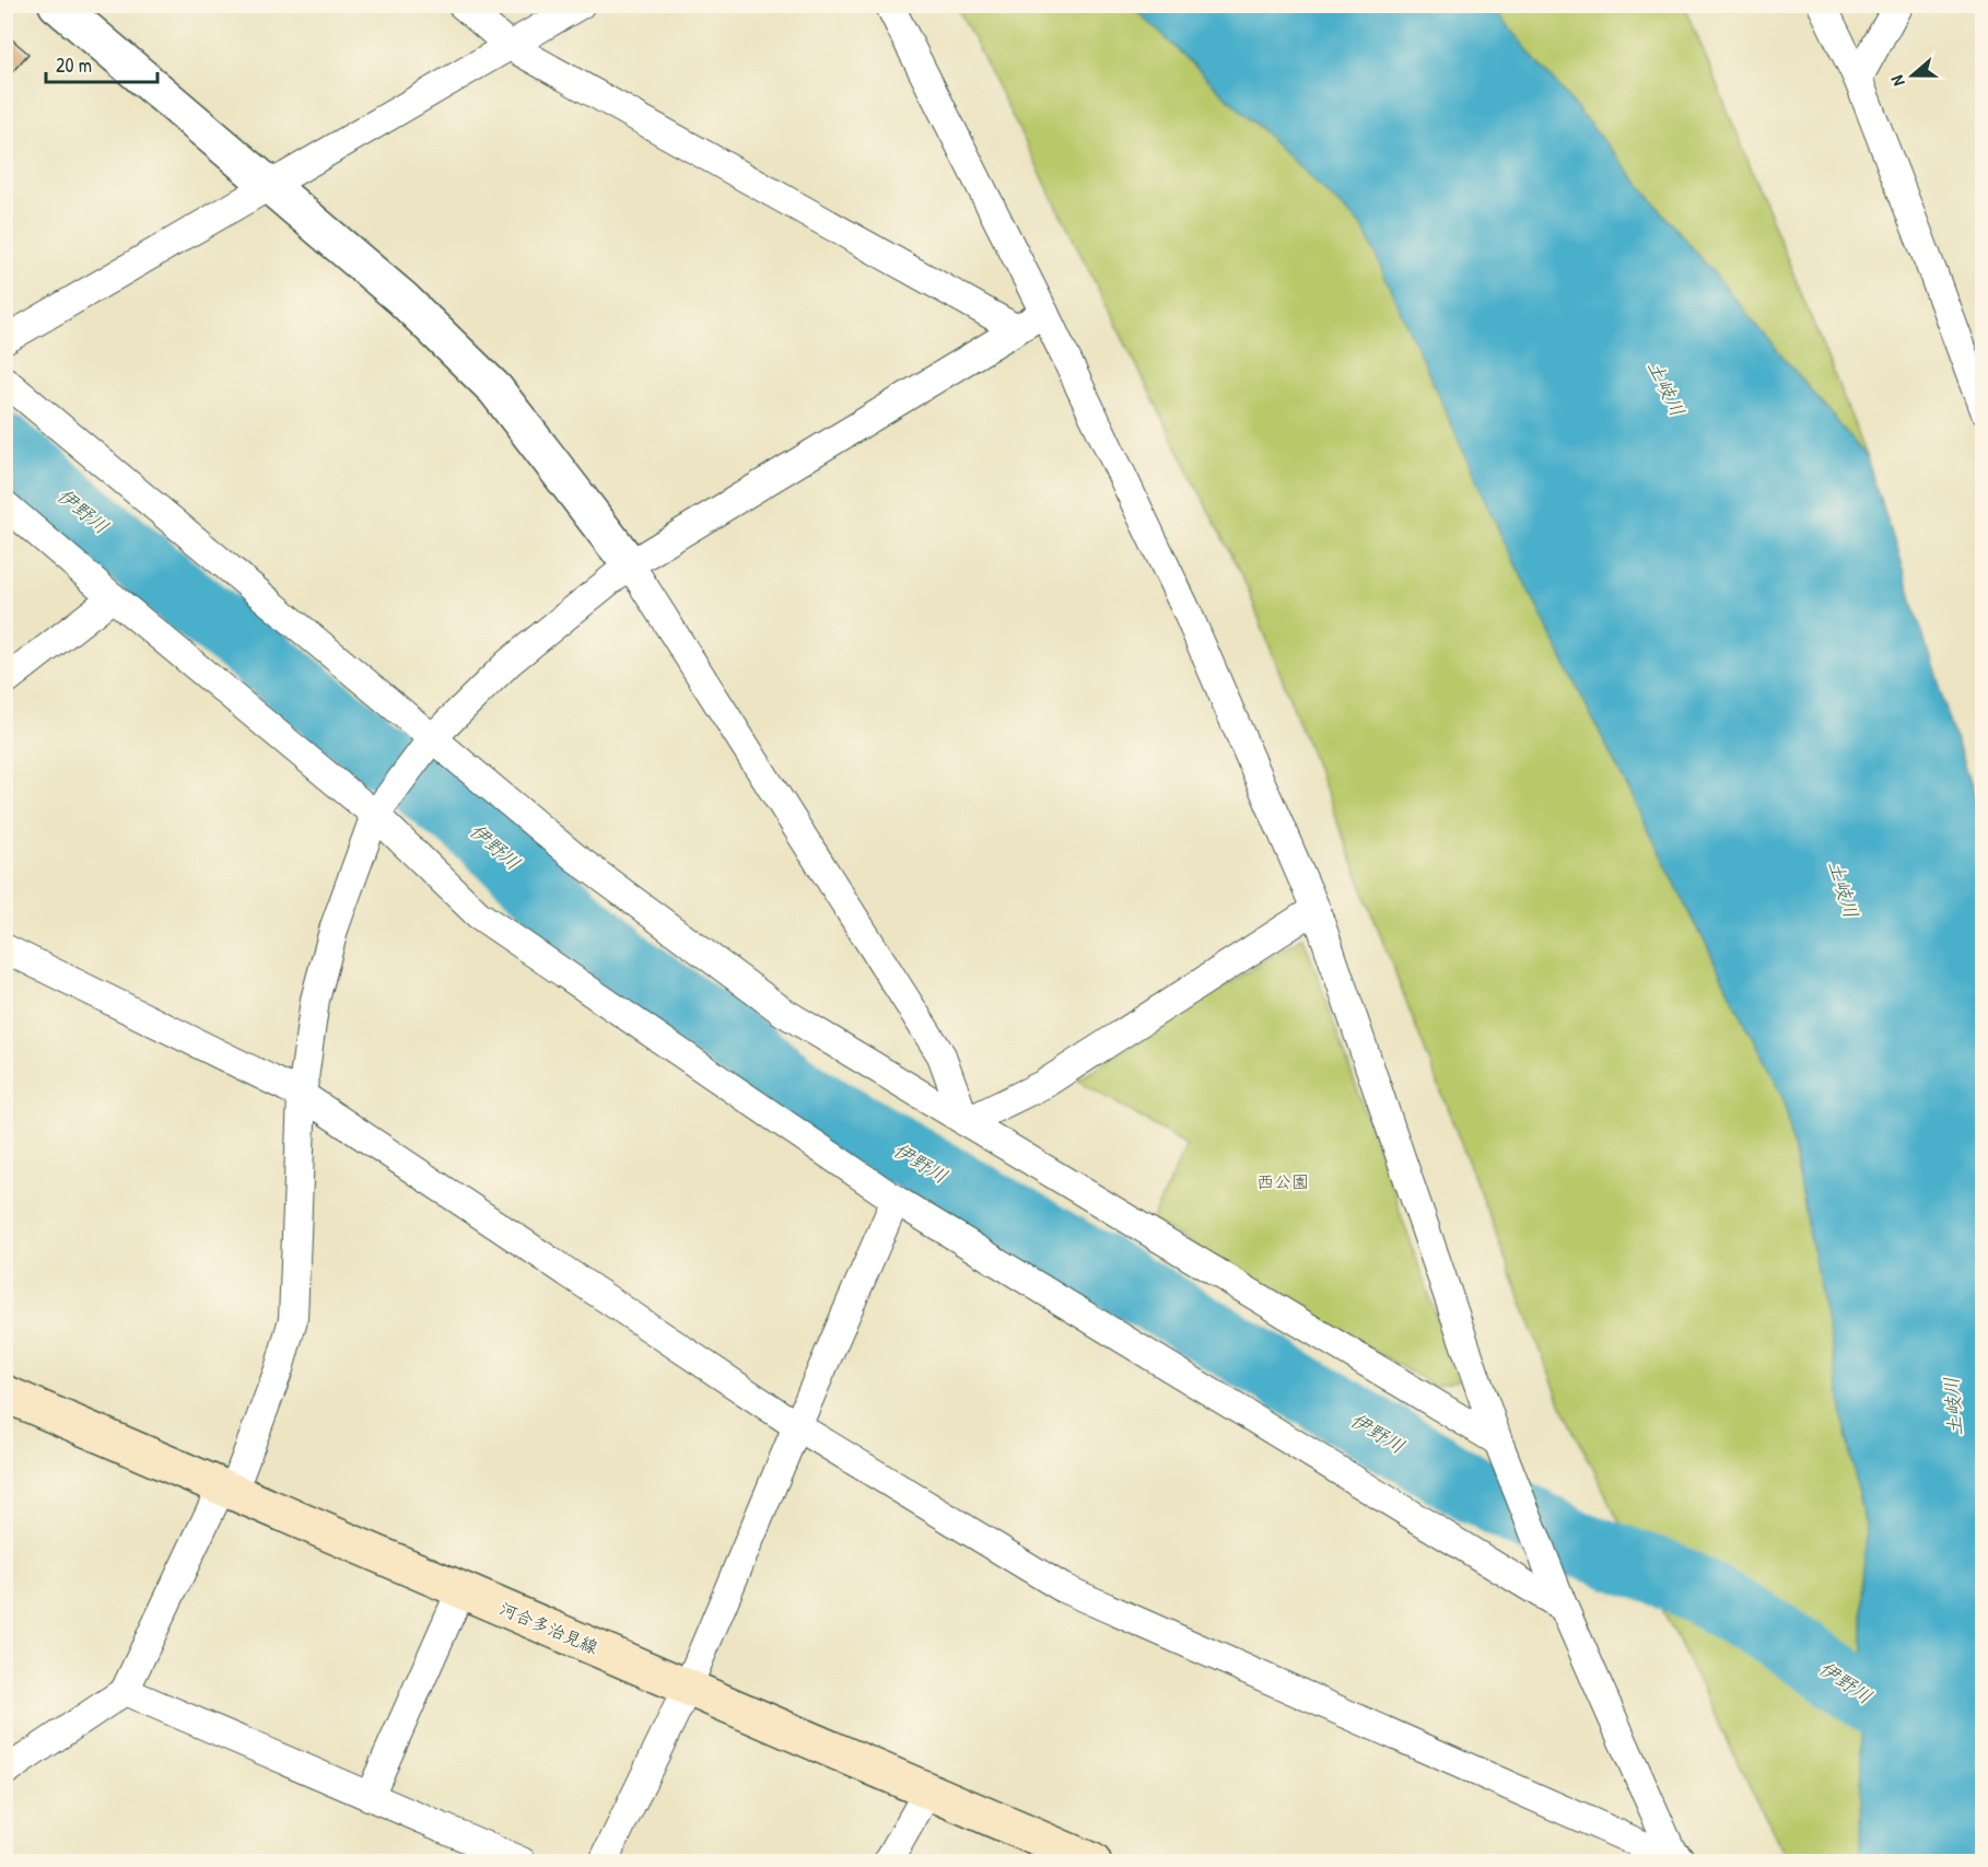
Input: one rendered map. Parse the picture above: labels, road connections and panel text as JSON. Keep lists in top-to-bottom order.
{
  "streets": {
    "main road": ["河合多治見線"]
  },
  "water": ["土岐川", "伊野川"],
  "parks": ["西公園"],
  "scale_bar": "20 m",
  "north": "left"
}
